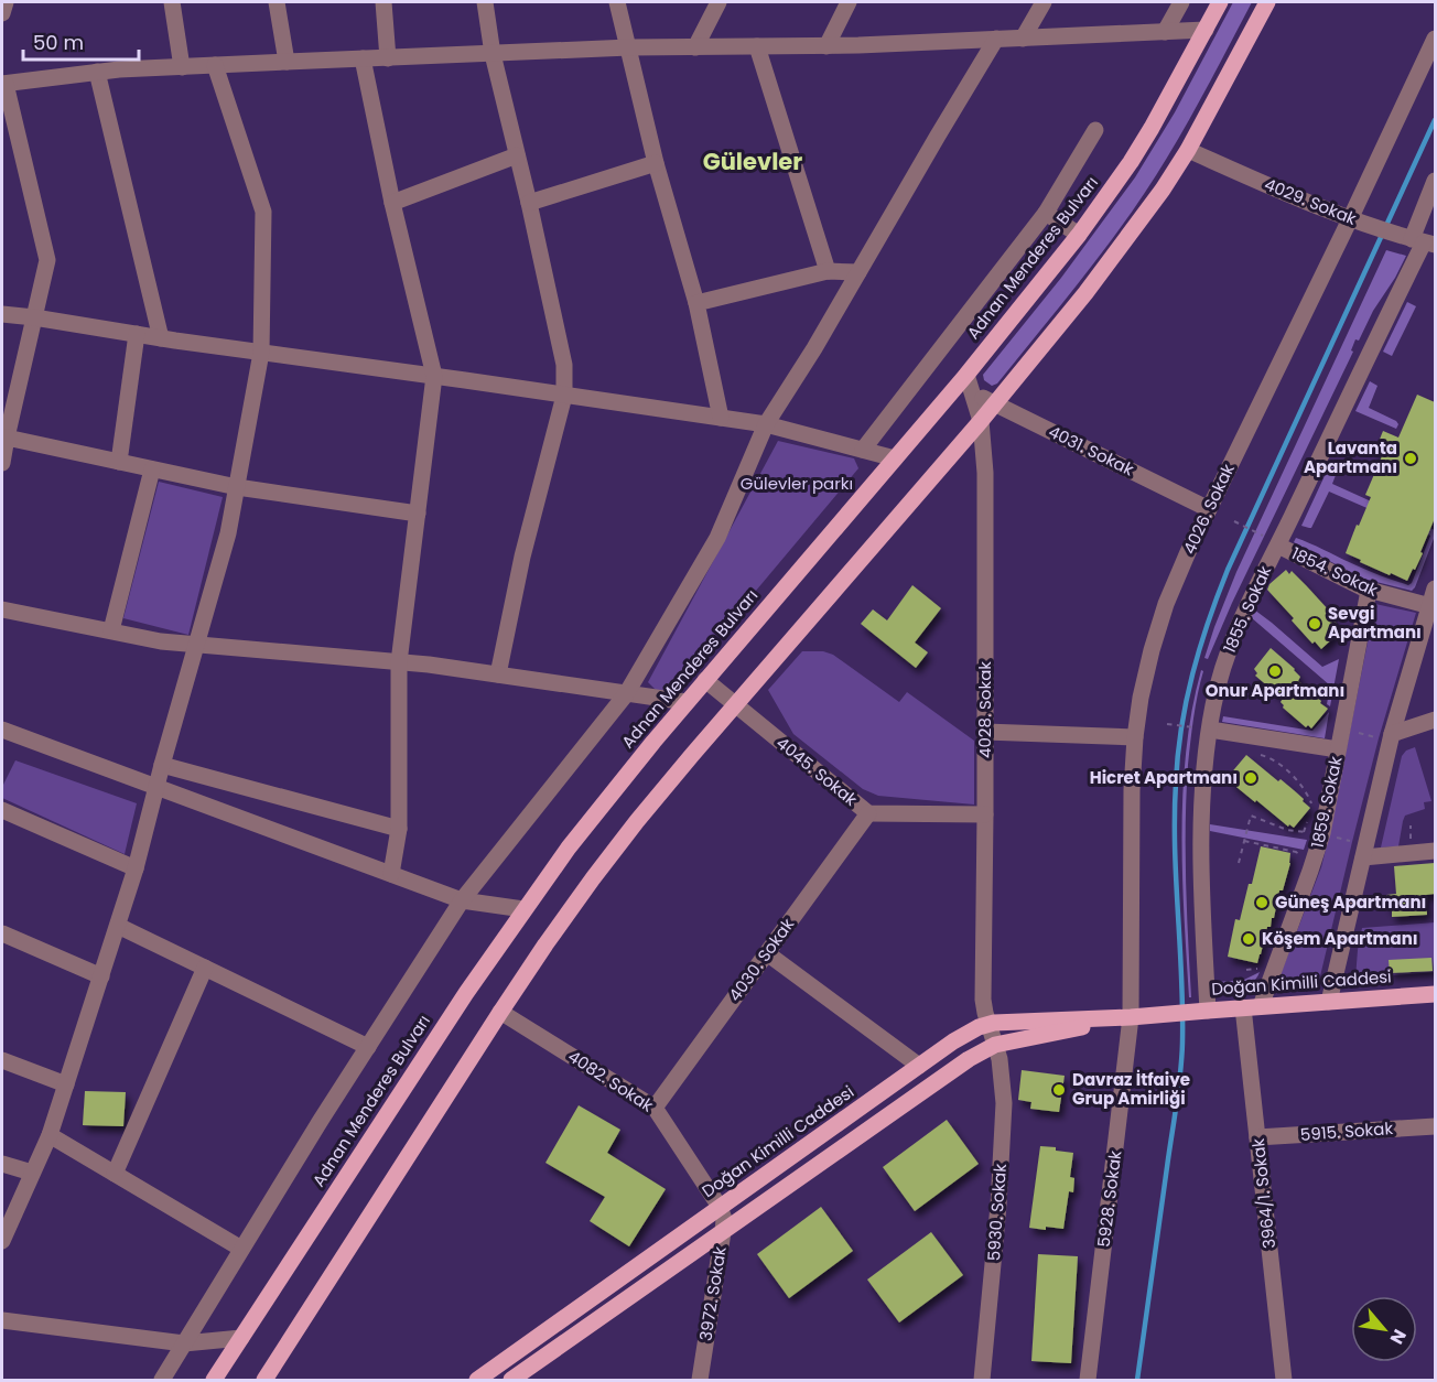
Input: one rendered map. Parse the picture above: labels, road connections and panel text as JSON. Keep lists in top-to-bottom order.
{
  "streets": {
    "main road": ["Adnan Menderes Bulvarı", "Doğan Kimilli Caddesi"],
    "street": [
      "4029. Sokak",
      "4031. Sokak",
      "4026. Sokak",
      "1854. Sokak",
      "1855. Sokak",
      "4028. Sokak",
      "4045. Sokak",
      "1859. Sokak",
      "4030. Sokak",
      "4082. Sokak",
      "5915. Sokak",
      "3964/1. Sokak",
      "5928. Sokak",
      "5930. Sokak",
      "3972. Sokak"
    ]
  },
  "crossings": [
    ["4029. Sokak", "4026. Sokak"],
    ["4029. Sokak", "1855. Sokak"],
    ["Adnan Menderes Bulvarı", "4028. Sokak"],
    ["Adnan Menderes Bulvarı", "4045. Sokak"],
    ["4031. Sokak", "4026. Sokak"],
    ["4031. Sokak", "4028. Sokak"],
    ["4026. Sokak", "Doğan Kimilli Caddesi"],
    ["4026. Sokak", "5928. Sokak"],
    ["1854. Sokak", "1855. Sokak"],
    ["1854. Sokak", "1859. Sokak"],
    ["1855. Sokak", "Doğan Kimilli Caddesi"],
    ["4028. Sokak", "4045. Sokak"],
    ["4028. Sokak", "Doğan Kimilli Caddesi"],
    ["4028. Sokak", "5930. Sokak"],
    ["4045. Sokak", "4030. Sokak"],
    ["1859. Sokak", "Doğan Kimilli Caddesi"],
    ["4030. Sokak", "4082. Sokak"],
    ["Doğan Kimilli Caddesi", "4082. Sokak"],
    ["Doğan Kimilli Caddesi", "3964/1. Sokak"],
    ["Doğan Kimilli Caddesi", "5928. Sokak"],
    ["Doğan Kimilli Caddesi", "5930. Sokak"],
    ["Doğan Kimilli Caddesi", "3972. Sokak"],
    ["4082. Sokak", "3972. Sokak"],
    ["5915. Sokak", "3964/1. Sokak"]
  ],
  "districts": ["Gülevler"],
  "parks": ["Gülevler parkı"],
  "places": [
    "Lavanta Apartmanı",
    "Sevgi Apartmanı",
    "Onur Apartmanı",
    "Hicret Apartmanı",
    "Güneş Apartmanı",
    "Köşem Apartmanı",
    "Davraz İtfaiye Grup Amirliği"
  ],
  "scale_bar": "50 m",
  "north": "bottom right"
}
